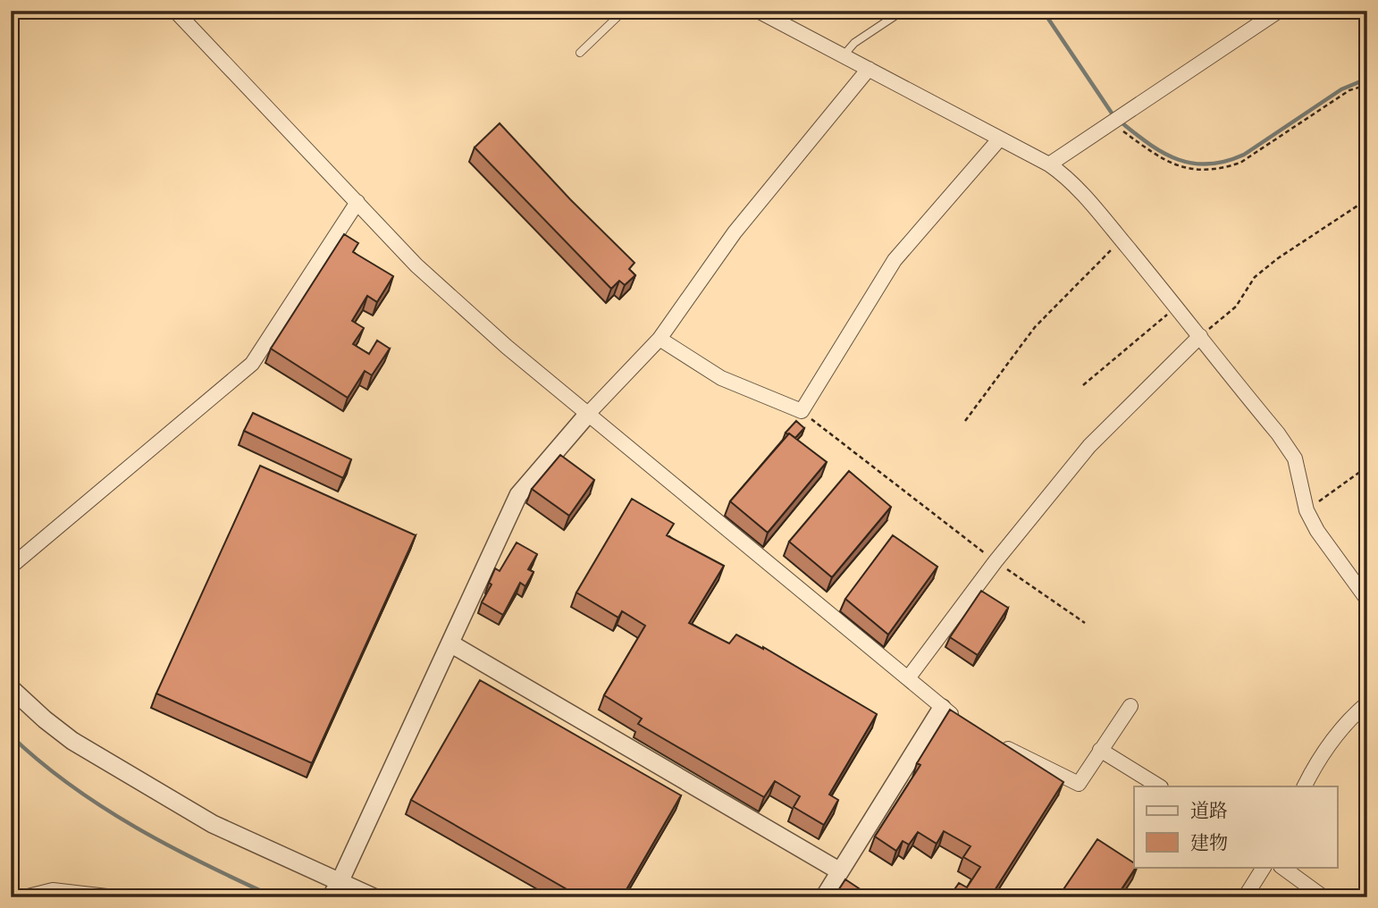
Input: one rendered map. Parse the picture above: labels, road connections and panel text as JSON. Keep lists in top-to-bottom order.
{
  "legend": ["道路", "建物"]
}
